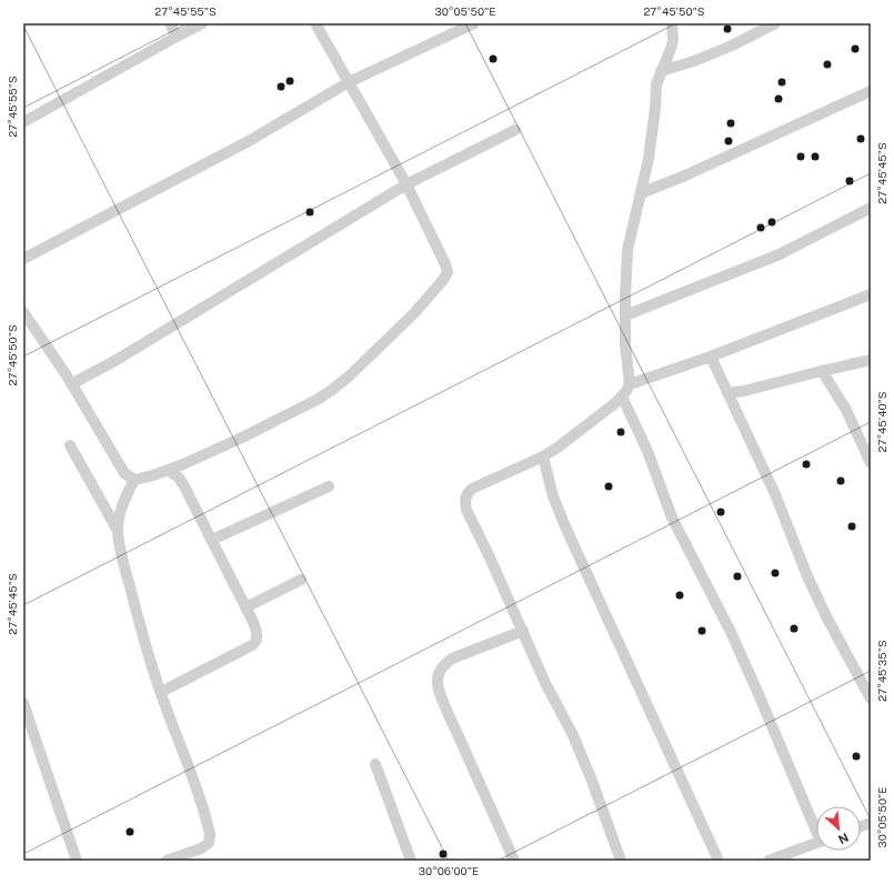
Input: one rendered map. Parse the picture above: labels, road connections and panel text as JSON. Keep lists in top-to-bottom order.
{
  "north": "bottom right",
  "coordinates": [
    "27°45'55\"S",
    "30°05'50\"E",
    "27°45'50\"S",
    "27°45'45\"S",
    "27°45'40\"S",
    "27°45'35\"S",
    "30°06'00\"E"
  ]
}
